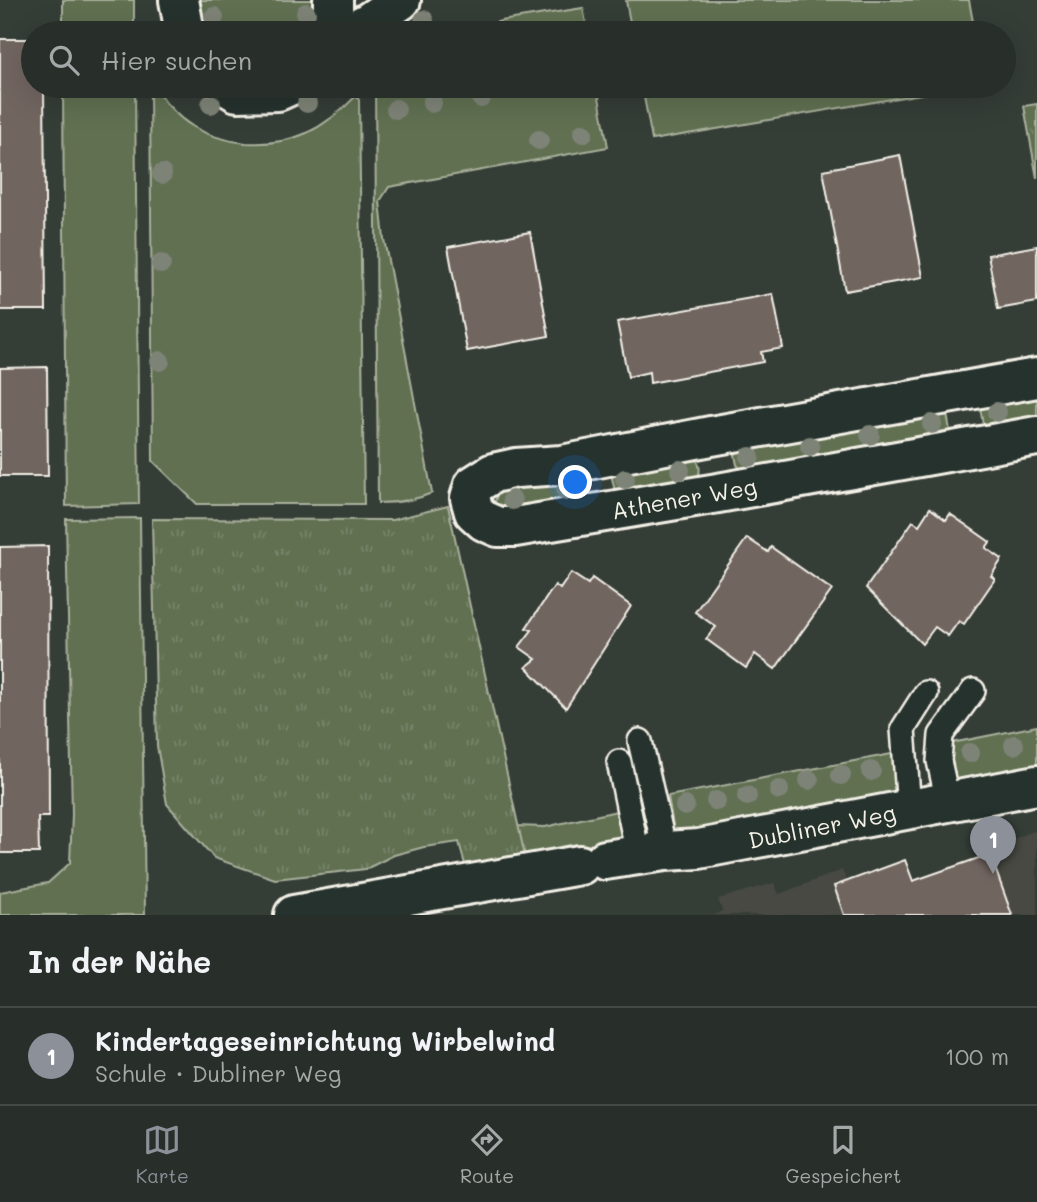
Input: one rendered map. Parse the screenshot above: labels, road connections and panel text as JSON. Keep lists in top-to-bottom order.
{
  "streets": {
    "street": ["Athener Weg", "Dubliner Weg"]
  },
  "page": {
    "search": "Hier suchen",
    "pins": "1",
    "heading": "In der Nähe",
    "list": [
      {
        "mark": "1",
        "name": "Kindertageseinrichtung Wirbelwind",
        "note": "Schule · Dubliner Weg",
        "value": "100 m"
      }
    ],
    "nav": ["Karte", "Route", "Gespeichert"]
  }
}
